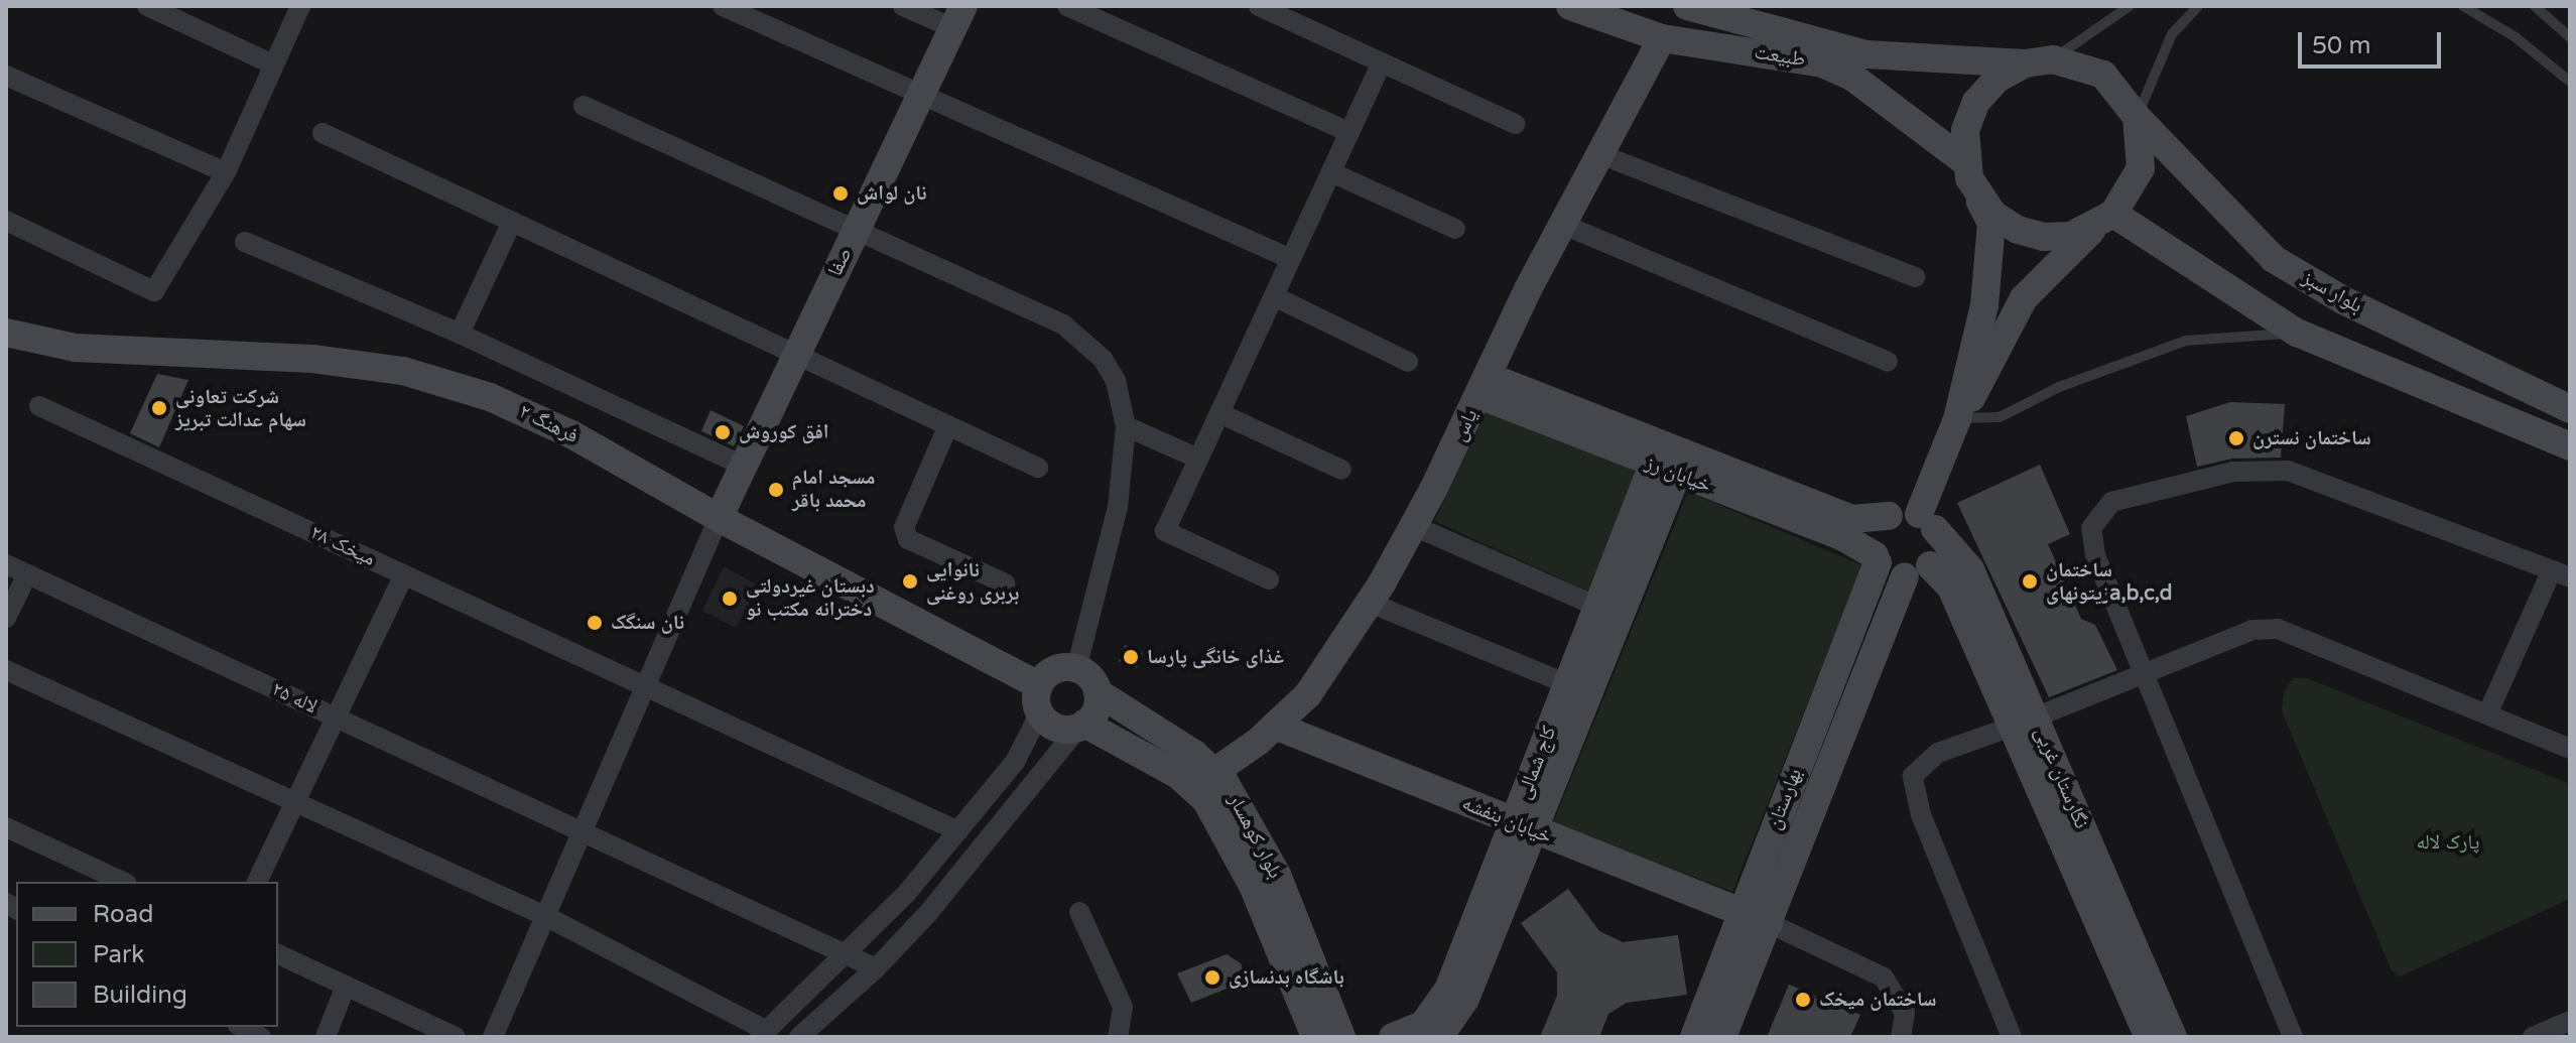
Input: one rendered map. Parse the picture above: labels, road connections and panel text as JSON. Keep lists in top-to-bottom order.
{
  "streets": {
    "street": [
      "طبیعت",
      "صفا",
      "بلوار سبز",
      "فرهنگ ۲",
      "یاس",
      "خیابان رز",
      "میخک ۲۸",
      "لاله ۲۵",
      "کاج شمالی",
      "نگارستان غربی",
      "بهارستان",
      "خیابان بنفشه",
      "بلوار کوهسار"
    ]
  },
  "crossings": [
    ["طبیعت", "بلوار سبز"],
    ["طبیعت", "یاس"],
    ["صفا", "فرهنگ ۲"],
    ["فرهنگ ۲", "بلوار کوهسار"],
    ["یاس", "خیابان رز"],
    ["یاس", "خیابان بنفشه"],
    ["یاس", "بلوار کوهسار"],
    ["خیابان رز", "کاج شمالی"],
    ["خیابان رز", "نگارستان غربی"],
    ["خیابان رز", "بهارستان"],
    ["کاج شمالی", "خیابان بنفشه"],
    ["نگارستان غربی", "بهارستان"],
    ["بهارستان", "خیابان بنفشه"]
  ],
  "parks": ["پارک لاله"],
  "places": [
    "نان لواش",
    "شرکت تعاونی سهام عدالت تبریز",
    "افق کوروش",
    "ساختمان نسترن",
    "مسجد امام محمد باقر",
    "نانوایی بربری روغنی",
    "ساختمان زیتونهایa,b,c,d",
    "دبستان غیردولتی دخترانه مکتب نو",
    "نان سنگک",
    "غذای خانگی پارسا",
    "باشگاه بدنسازی",
    "ساختمان میخک"
  ],
  "legend": ["Road", "Park", "Building"],
  "scale_bar": "50 m"
}
